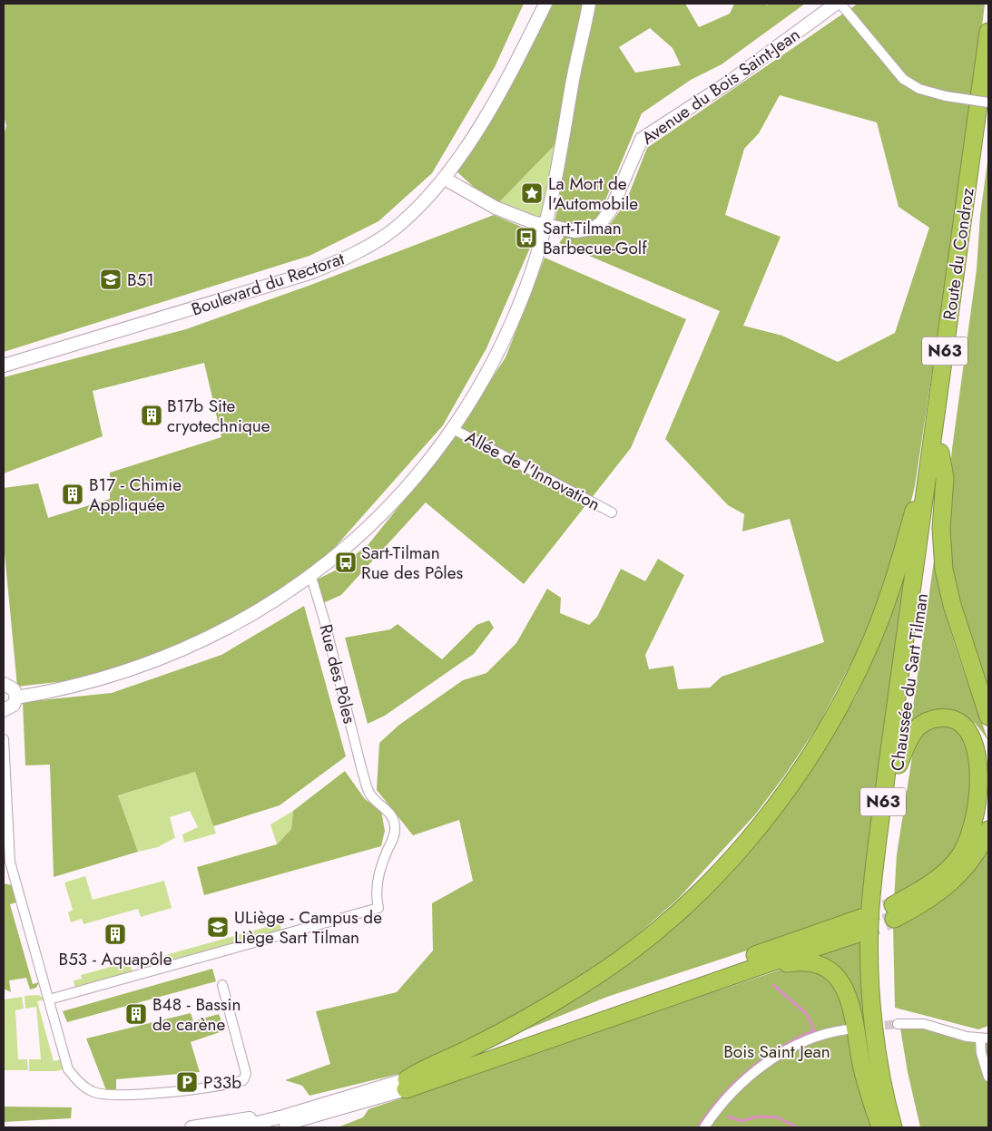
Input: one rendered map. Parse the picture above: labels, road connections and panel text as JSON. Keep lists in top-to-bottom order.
{
  "streets": {
    "highway": ["Route du Condroz", "N63", "Chaussée du Sart Tilman"],
    "main road": ["Avenue du Bois Saint-Jean", "Boulevard du Rectorat"],
    "street": ["Allée de l'Innovation", "Rue des Pôles"]
  },
  "crossings": [
    ["Avenue du Bois Saint-Jean", "Boulevard du Rectorat"],
    ["Route du Condroz", "Chaussée du Sart Tilman"]
  ],
  "parks": ["Bois Saint Jean"],
  "places": {
    "place": ["La Mort de l'Automobile"],
    "bus stop": ["Sart-Tilman Barbecue-Golf", "Sart-Tilman Rue des Pôles"],
    "school or university": ["B51", "ULiège - Campus de Liège Sart Tilman"],
    "building": [
      "B17b Site cryotechnique",
      "B17 - Chimie Appliquée",
      "B53 - Aquapôle",
      "B48 - Bassin de carène"
    ],
    "parking": ["P33b"]
  }
}
